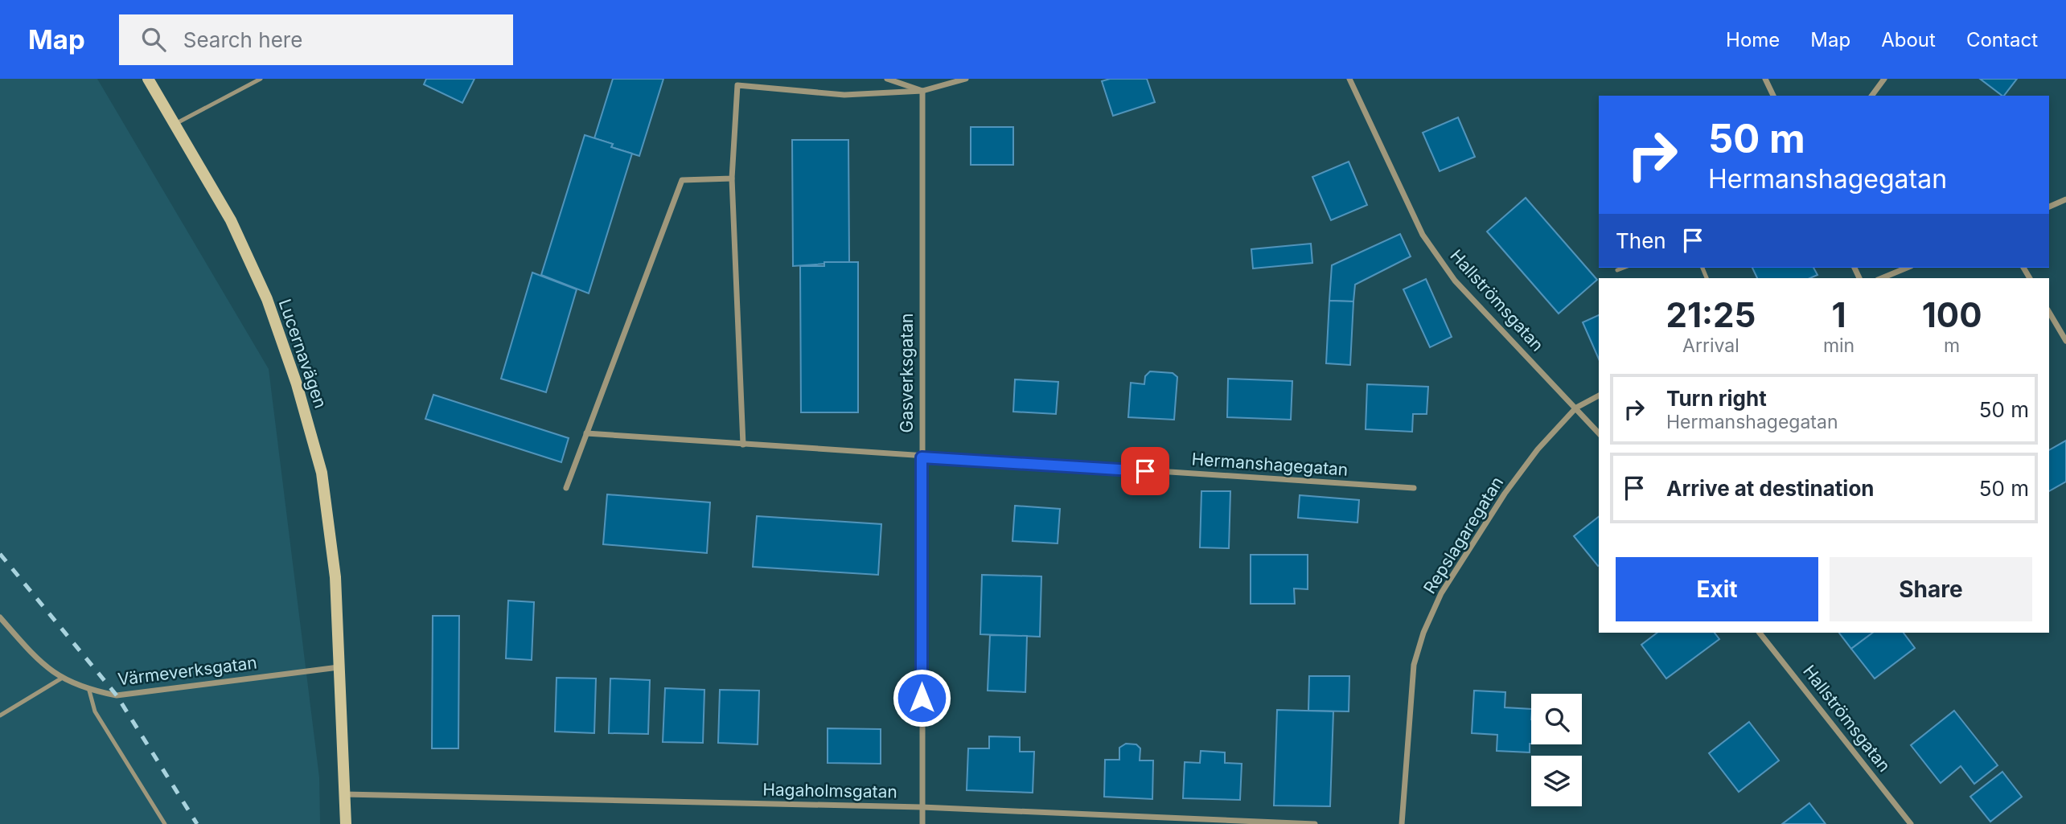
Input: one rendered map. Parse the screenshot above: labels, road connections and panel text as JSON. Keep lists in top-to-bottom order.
{
  "streets": {
    "street": [
      "Hallströmsgatan",
      "Lucernavägen",
      "Gasverksgatan",
      "Hermanshagegatan",
      "Repslagaregatan",
      "Värmeverksgatan",
      "Hagaholmsgatan"
    ]
  },
  "crossings": [
    ["Hallströmsgatan", "Repslagaregatan"],
    ["Lucernavägen", "Värmeverksgatan"],
    ["Lucernavägen", "Hagaholmsgatan"],
    ["Gasverksgatan", "Hermanshagegatan"],
    ["Gasverksgatan", "Hagaholmsgatan"]
  ],
  "page": {
    "header": "Map",
    "search": "Search here",
    "nav": [
      "Home",
      "Map",
      "About",
      "Contact"
    ],
    "turn": ["50 m", "Hermanshagegatan"],
    "then": "Then",
    "eta": [
      "21:25",
      "Arrival",
      "1",
      "min",
      "100",
      "m"
    ],
    "list": [
      {
        "name": "Turn right",
        "note": "Hermanshagegatan",
        "value": "50 m"
      },
      {
        "name": "Arrive at destination",
        "value": "50 m"
      }
    ],
    "buttons": ["Exit", "Share"]
  }
}
